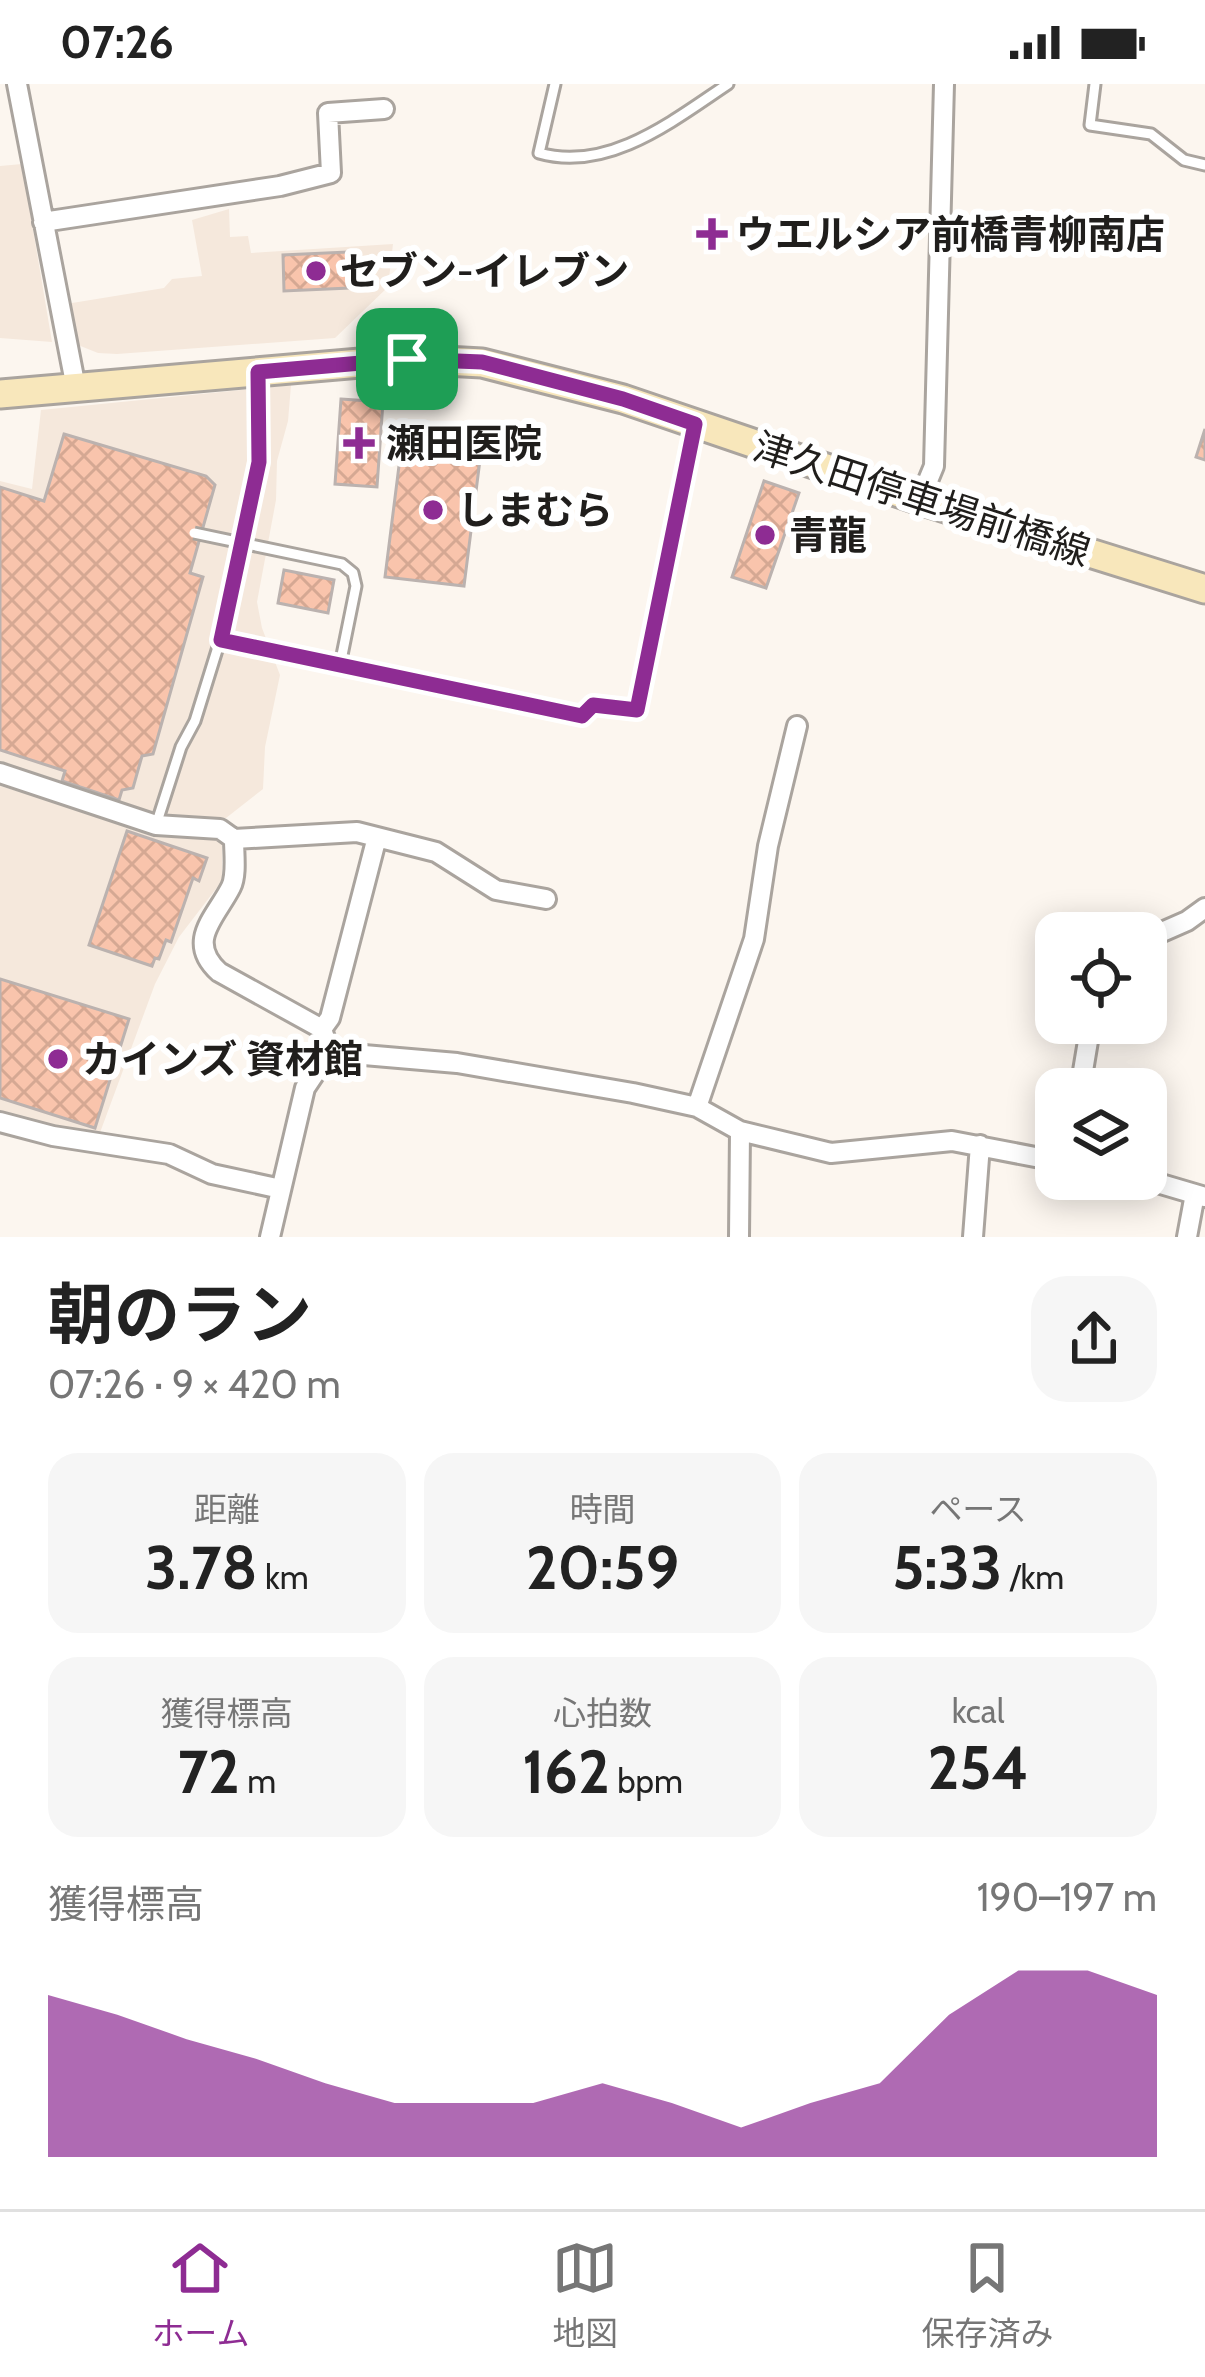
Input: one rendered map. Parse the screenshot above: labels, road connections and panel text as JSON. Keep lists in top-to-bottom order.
{
  "streets": {
    "main road": ["津久田停車場前橋線"]
  },
  "places": {
    "health": ["ウエルシア前橋青柳南店", "瀬田医院"],
    "other": [
      "セブン-イレブン",
      "しまむら",
      "青龍",
      "カインズ 資材館"
    ]
  },
  "page": {
    "status": "07:26",
    "heading": ["朝のラン", "07:26 · 9 × 420 m"],
    "stats": [
      ["距離", "3.78 km"],
      ["時間", "20:59"],
      ["ペース", "5:33 /km"],
      ["獲得標高", "72 m"],
      ["心拍数", "162 bpm"],
      ["kcal", "254"]
    ],
    "chart": ["獲得標高", "190–197 m"],
    "tabs": ["ホーム", "地図", "保存済み"]
  }
}
